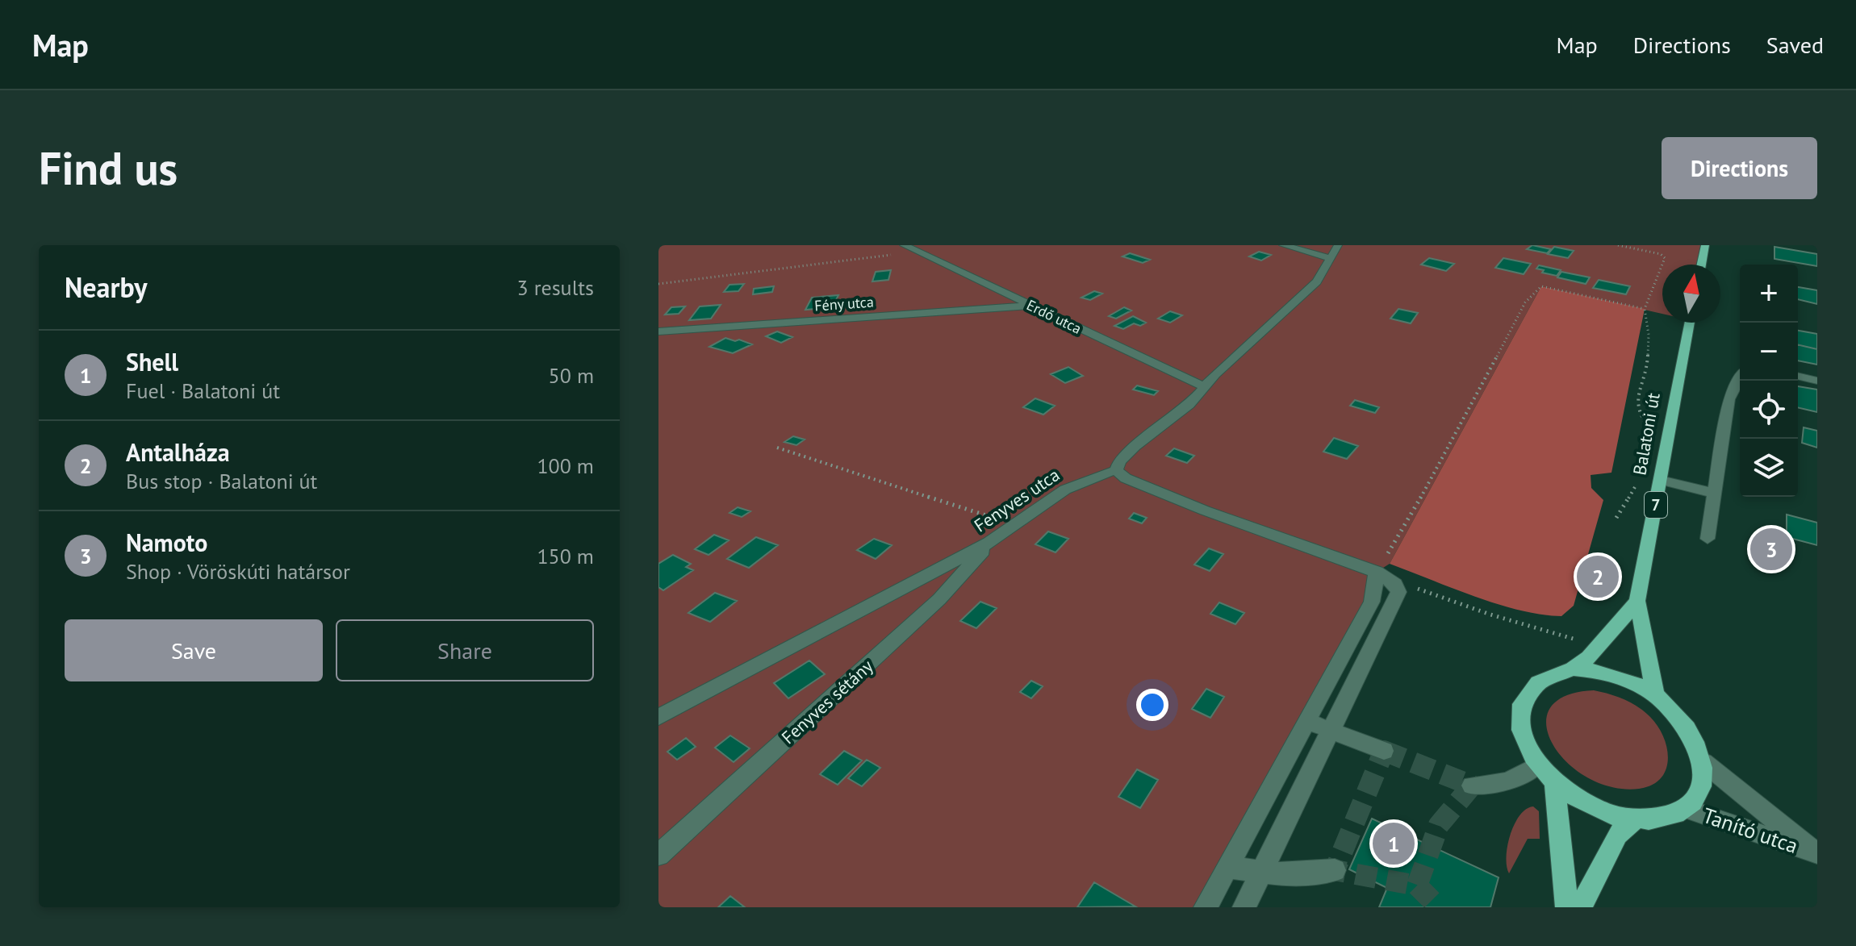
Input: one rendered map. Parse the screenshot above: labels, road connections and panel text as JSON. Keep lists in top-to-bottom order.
{
  "streets": {
    "main road": ["Balatoni út", "7"],
    "street": [
      "Fény utca",
      "Erdő utca",
      "Fenyves utca",
      "Fenyves sétány",
      "Tanító utca"
    ]
  },
  "crossings": [
    ["Fény utca", "Erdő utca"],
    ["Balatoni út", "Tanító utca"],
    ["Fenyves utca", "Fenyves sétány"]
  ],
  "north": "top",
  "page": {
    "header": "Map",
    "nav": ["Map", "Directions", "Saved"],
    "buttons": [
      "Directions",
      ["Save", "Share"]
    ],
    "title": "Find us",
    "heading": ["Nearby", "3 results"],
    "map_buttons": ["+", "−"],
    "list": [
      {
        "mark": "1",
        "name": "Shell",
        "note": "Fuel · Balatoni út",
        "value": "50 m"
      },
      {
        "mark": "2",
        "name": "Antalháza",
        "note": "Bus stop · Balatoni út",
        "value": "100 m"
      },
      {
        "mark": "3",
        "name": "Namoto",
        "note": "Shop · Vöröskúti határsor",
        "value": "150 m"
      }
    ],
    "pins": ["3", "2", "1"]
  }
}
